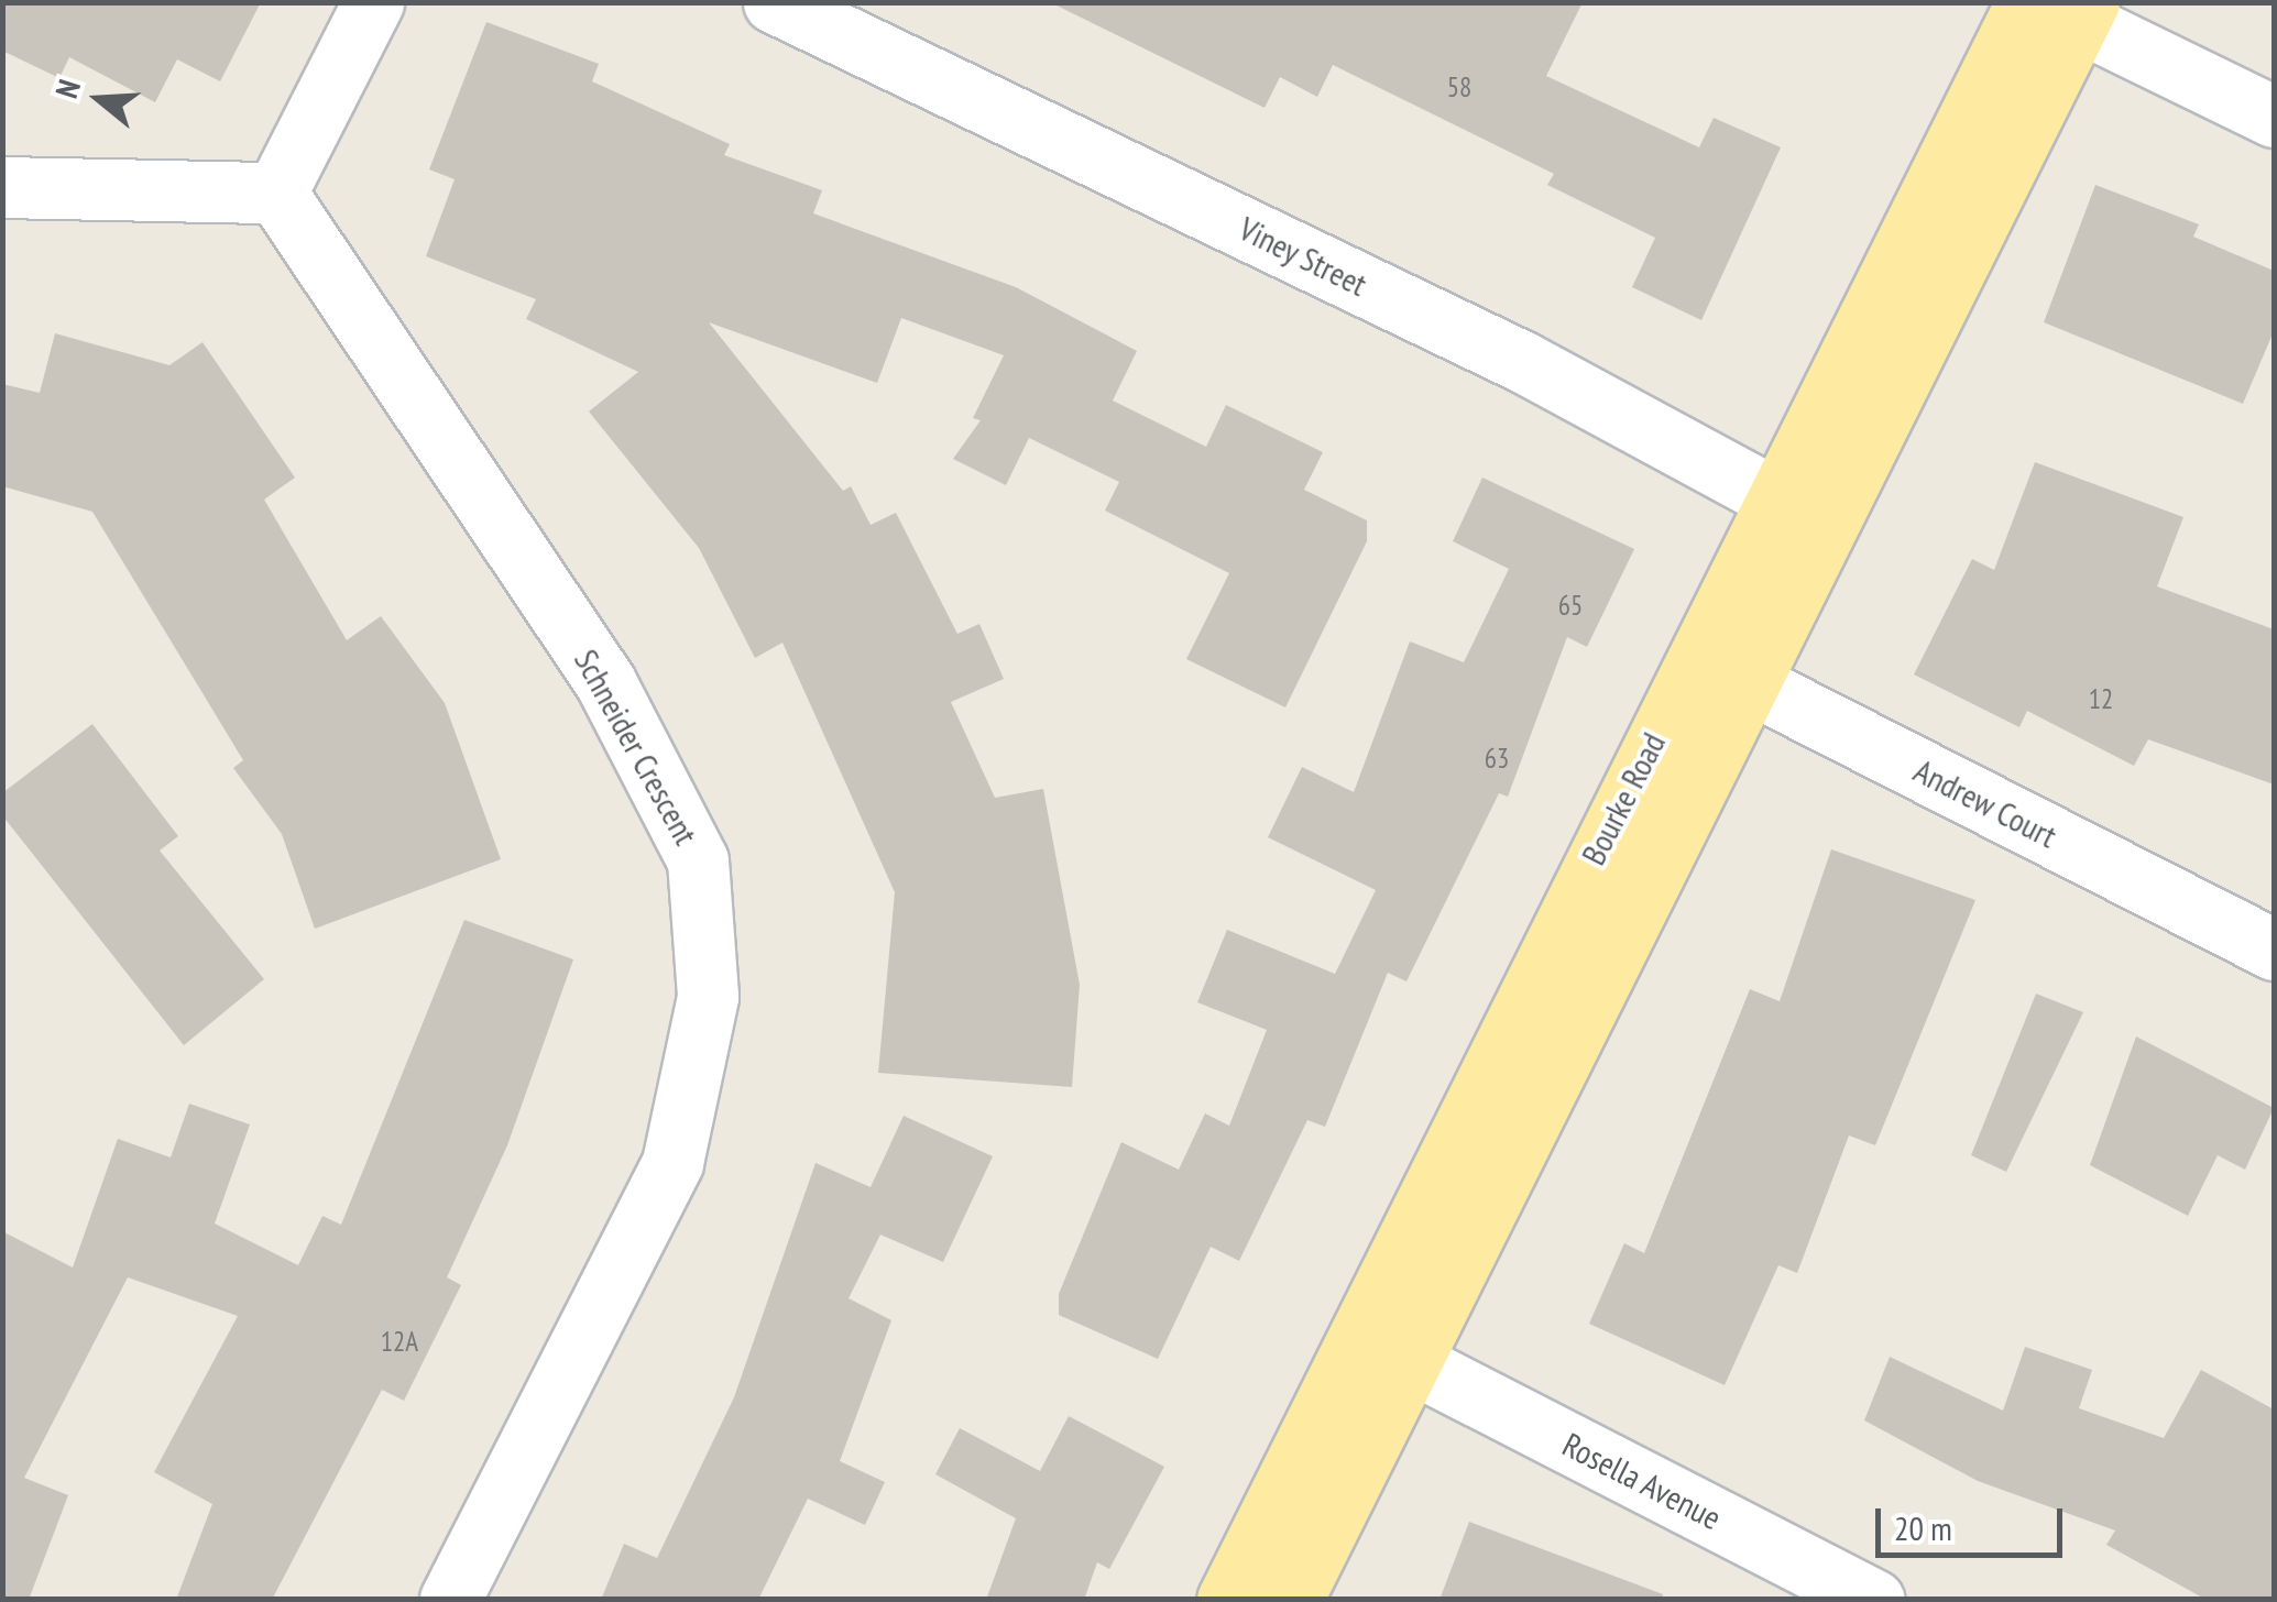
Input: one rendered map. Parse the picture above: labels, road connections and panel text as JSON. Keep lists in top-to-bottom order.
{
  "streets": {
    "main road": ["Bourke Road"],
    "street": [
      "Viney Street",
      "Schneider Crescent",
      "Andrew Court",
      "Rosella Avenue"
    ]
  },
  "crossings": [
    ["Viney Street", "Bourke Road"],
    ["Bourke Road", "Andrew Court"],
    ["Bourke Road", "Rosella Avenue"]
  ],
  "house_numbers": [
    "58",
    "65",
    "12",
    "63",
    "12A"
  ],
  "scale_bar": "20 m",
  "north": "left"
}
